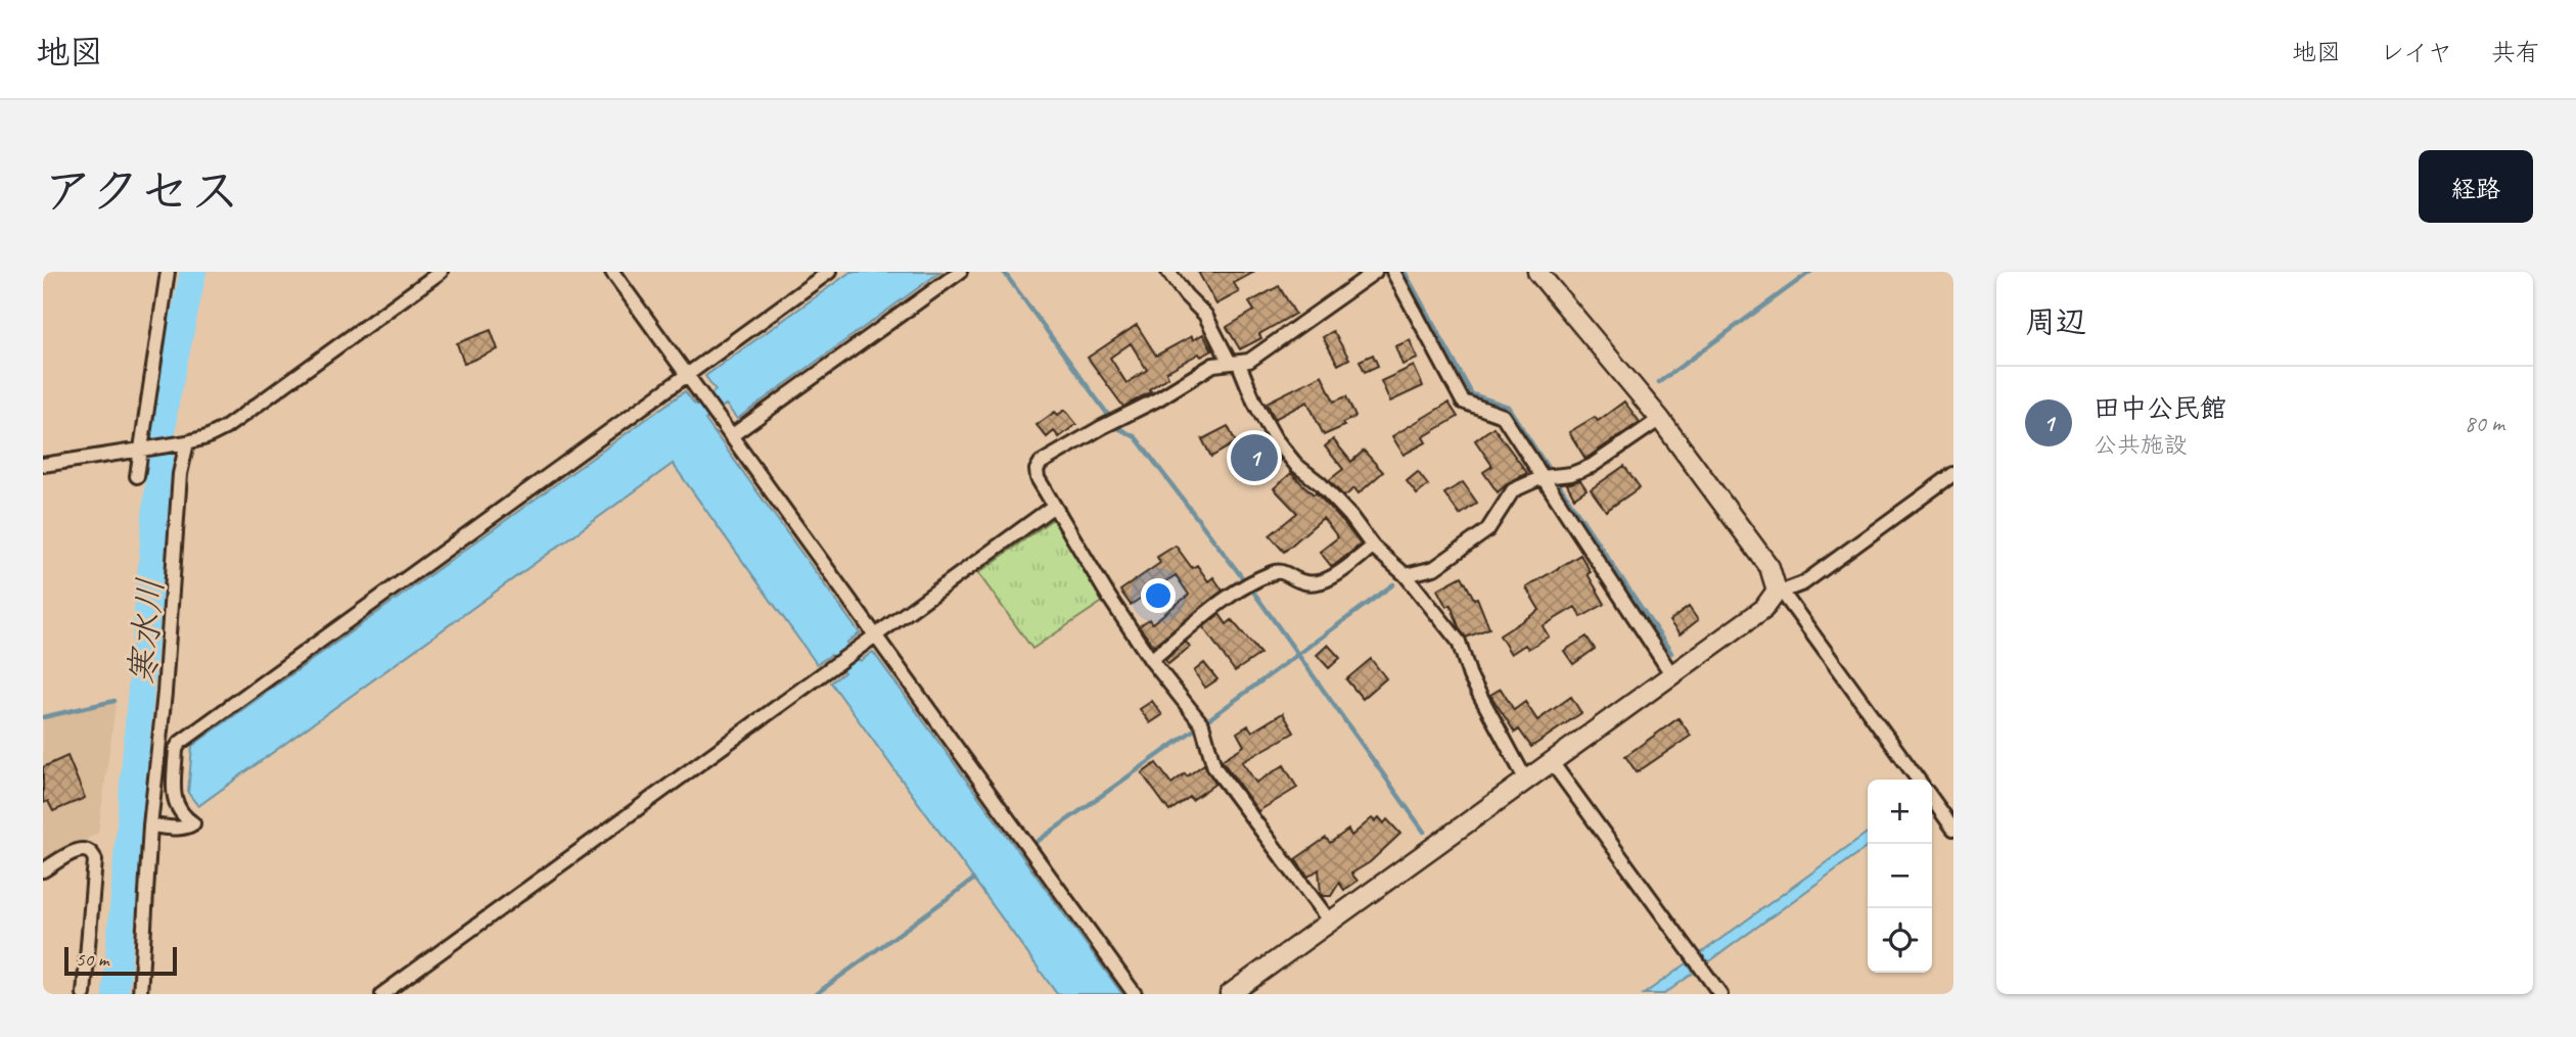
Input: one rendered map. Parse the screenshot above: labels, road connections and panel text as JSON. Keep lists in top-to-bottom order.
{
  "water": ["寒水川"],
  "scale_bar": "50 m",
  "page": {
    "header": "地図",
    "nav": ["地図", "レイヤ", "共有"],
    "title": "アクセス",
    "buttons": "経路",
    "heading": "周辺",
    "list": [
      {
        "mark": "1",
        "name": "田中公民館",
        "note": "公共施設",
        "value": "80 m"
      }
    ],
    "pins": "1",
    "map_buttons": ["+", "−"],
    "scale": "50 m"
  }
}
